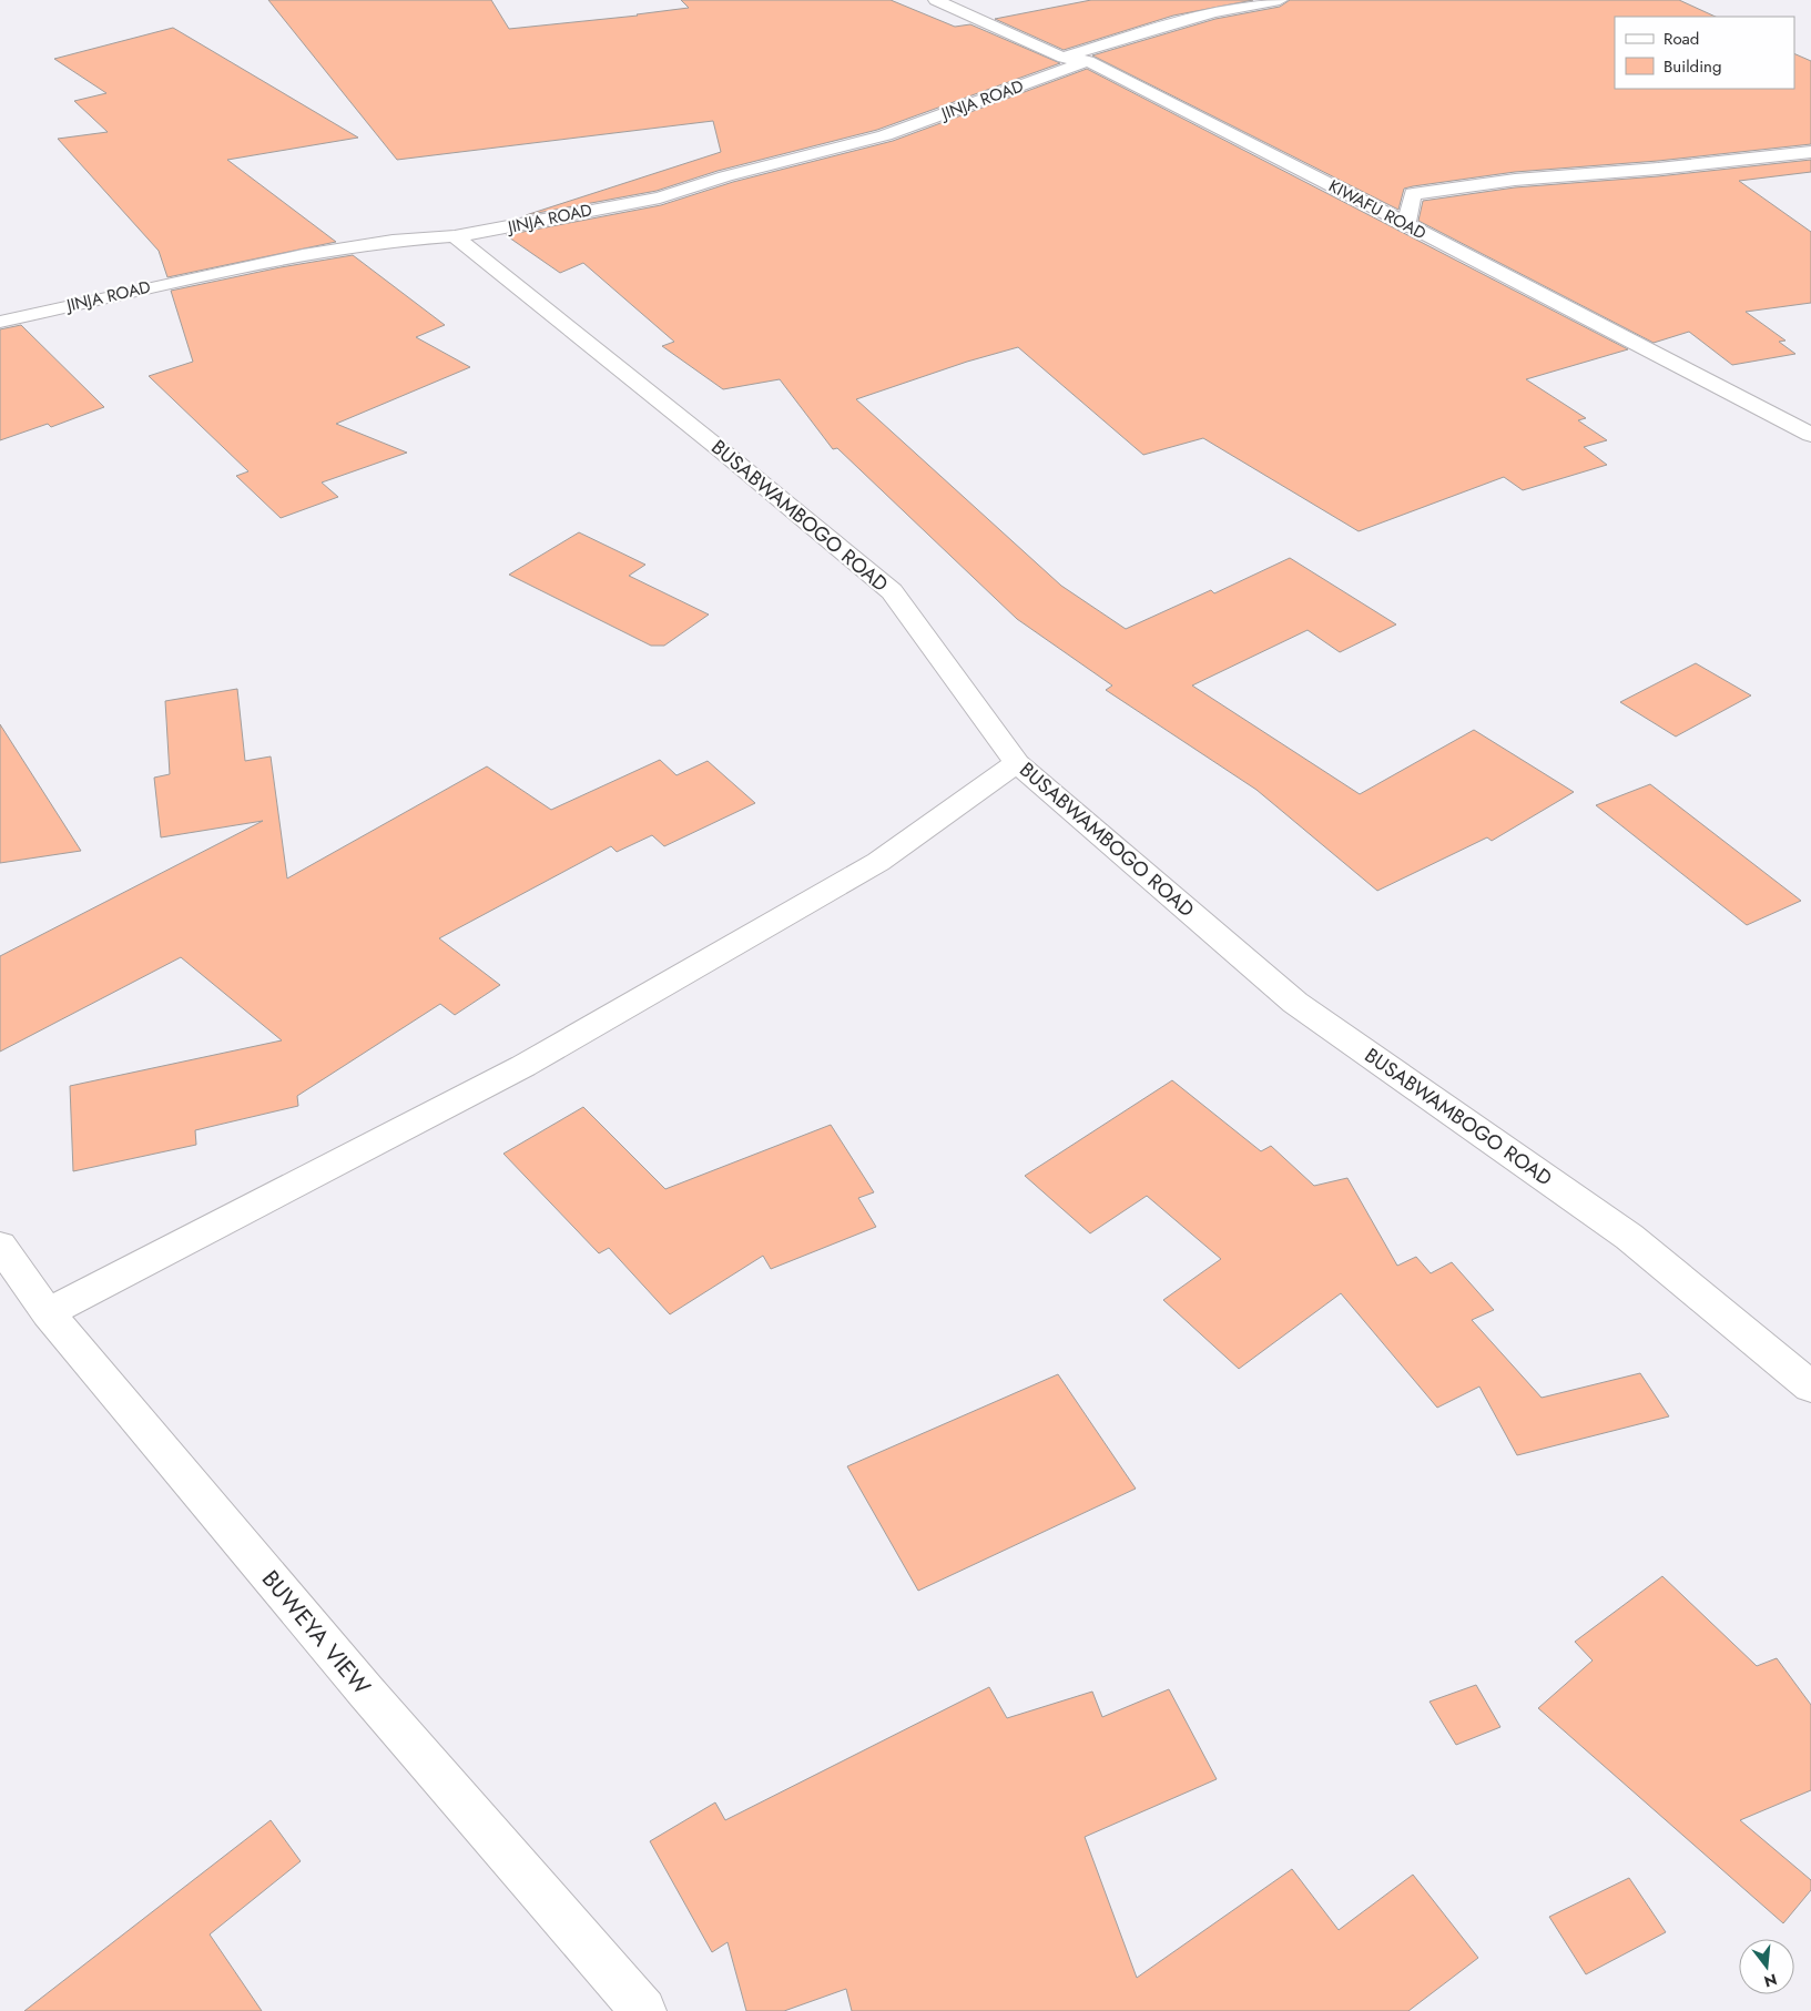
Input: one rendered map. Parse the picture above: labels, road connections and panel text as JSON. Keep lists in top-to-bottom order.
{
  "streets": {
    "street": [
      "JINJA ROAD",
      "KIWAFU ROAD",
      "BUSABWAMBOGO ROAD",
      "BUWEYA VIEW"
    ]
  },
  "crossings": [
    ["JINJA ROAD", "KIWAFU ROAD"],
    ["JINJA ROAD", "BUSABWAMBOGO ROAD"]
  ],
  "legend": ["Road", "Building"],
  "north": "bottom"
}
